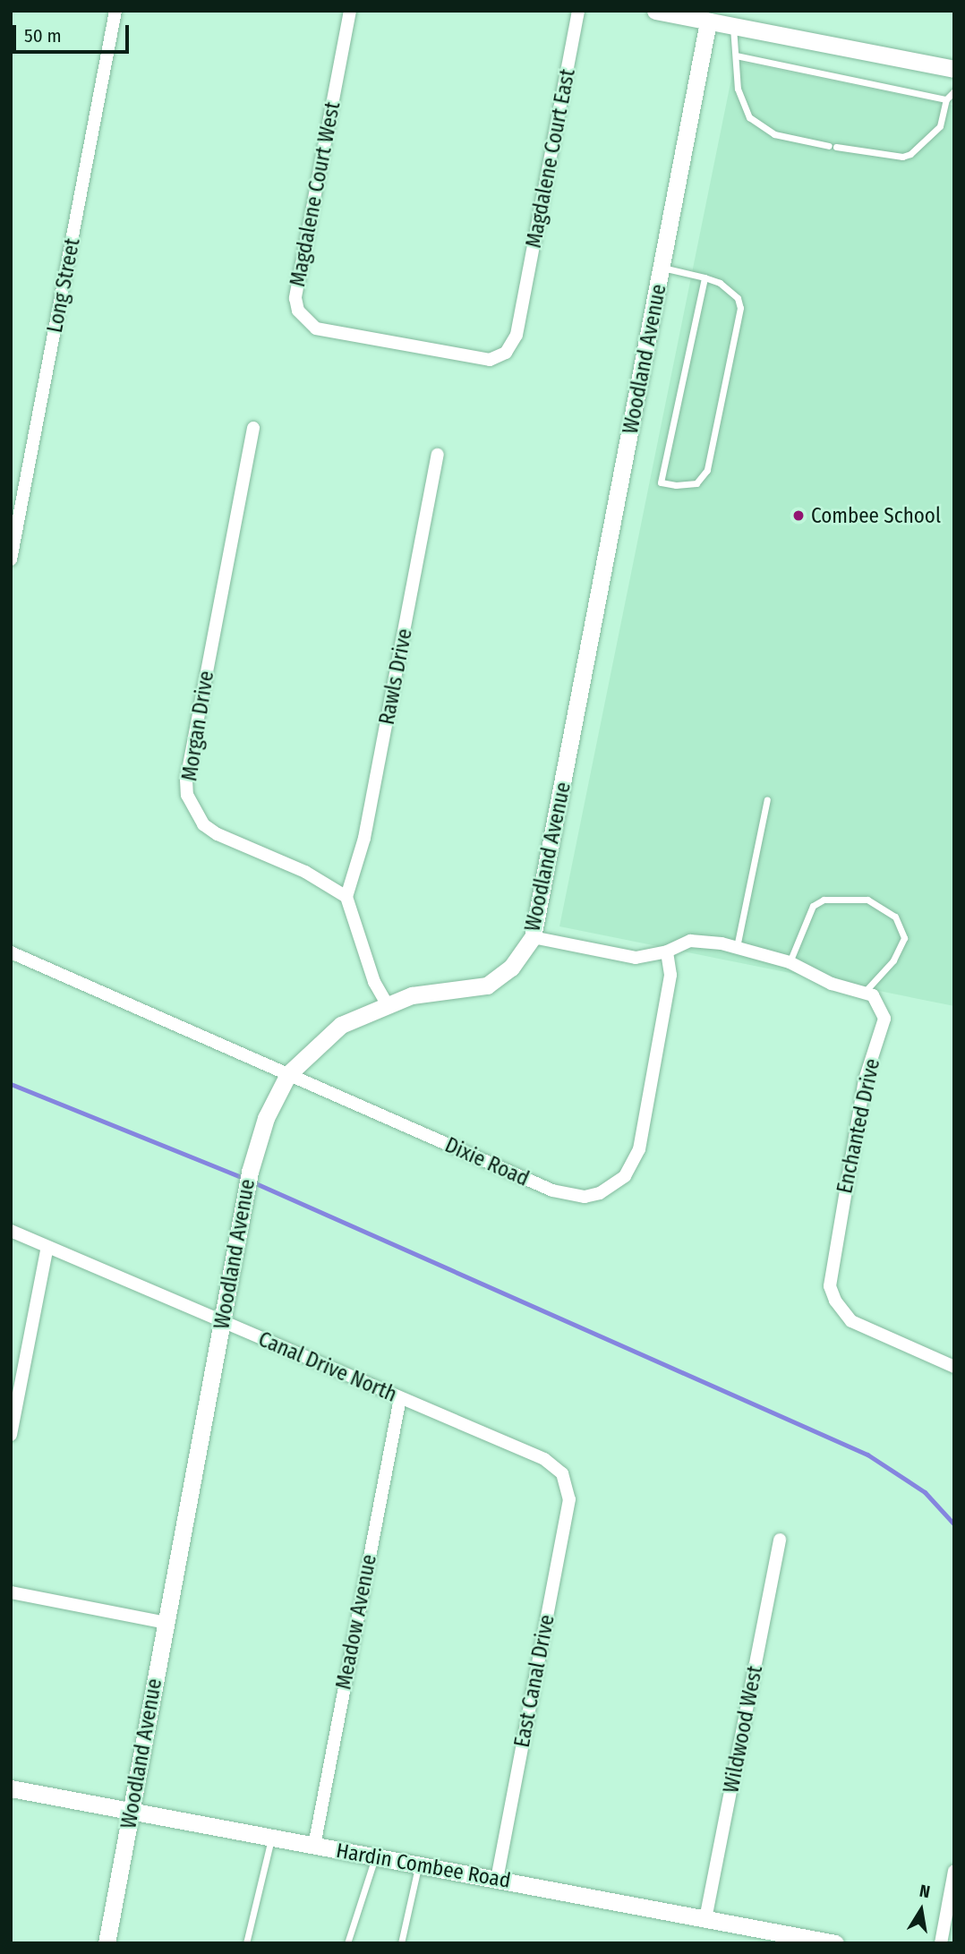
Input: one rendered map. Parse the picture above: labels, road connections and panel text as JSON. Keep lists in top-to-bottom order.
{
  "streets": {
    "street": [
      "Magdalene Court East",
      "Magdalene Court West",
      "Long Street",
      "Woodland Avenue",
      "Rawls Drive",
      "Morgan Drive",
      "Enchanted Drive",
      "Dixie Road",
      "Canal Drive North",
      "Meadow Avenue",
      "East Canal Drive",
      "Wildwood West",
      "Hardin Combee Road"
    ]
  },
  "crossings": [
    ["Magdalene Court East", "Magdalene Court West"],
    ["Woodland Avenue", "Dixie Road"],
    ["Woodland Avenue", "Canal Drive North"],
    ["Woodland Avenue", "Hardin Combee Road"],
    ["Rawls Drive", "Morgan Drive"],
    ["Canal Drive North", "Meadow Avenue"],
    ["Canal Drive North", "East Canal Drive"],
    ["Meadow Avenue", "Hardin Combee Road"],
    ["East Canal Drive", "Hardin Combee Road"],
    ["Wildwood West", "Hardin Combee Road"]
  ],
  "places": ["Combee School"],
  "scale_bar": "50 m",
  "north": "top"
}
